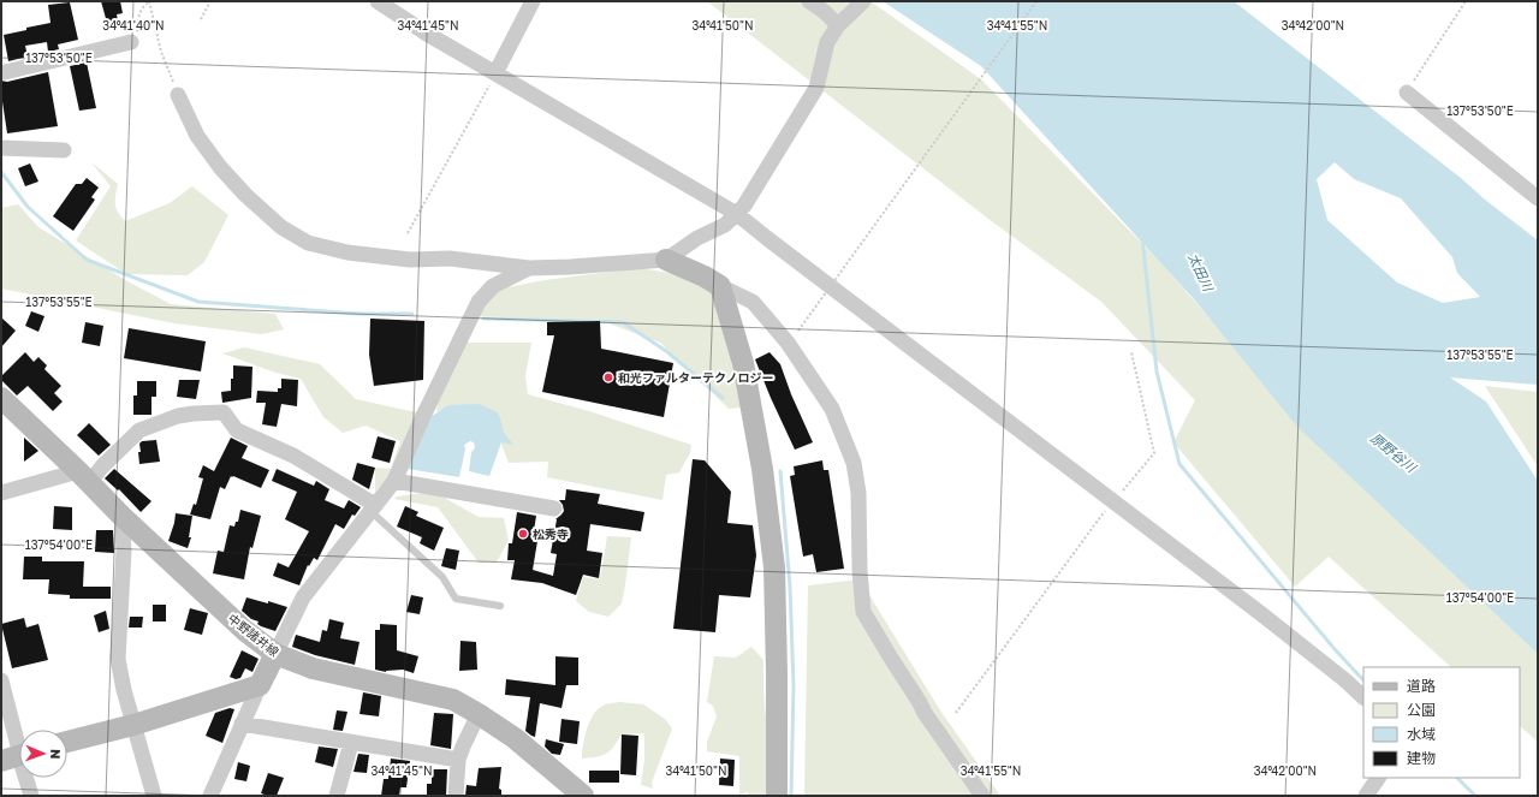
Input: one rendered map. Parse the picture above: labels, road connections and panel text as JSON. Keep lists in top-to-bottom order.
{
  "streets": {
    "street": ["中野諸井線"]
  },
  "water": ["太田川", "原野谷川"],
  "places": ["和光ファルターテクノロジー", "松秀寺"],
  "legend": [
    "道路",
    "公園",
    "水域",
    "建物"
  ],
  "north": "right",
  "coordinates": [
    "34°41'40\"N",
    "34°41'45\"N",
    "34°41'50\"N",
    "34°41'55\"N",
    "34°42'00\"N",
    "137°53'50\"E",
    "137°53'55\"E",
    "137°54'00\"E"
  ]
}
